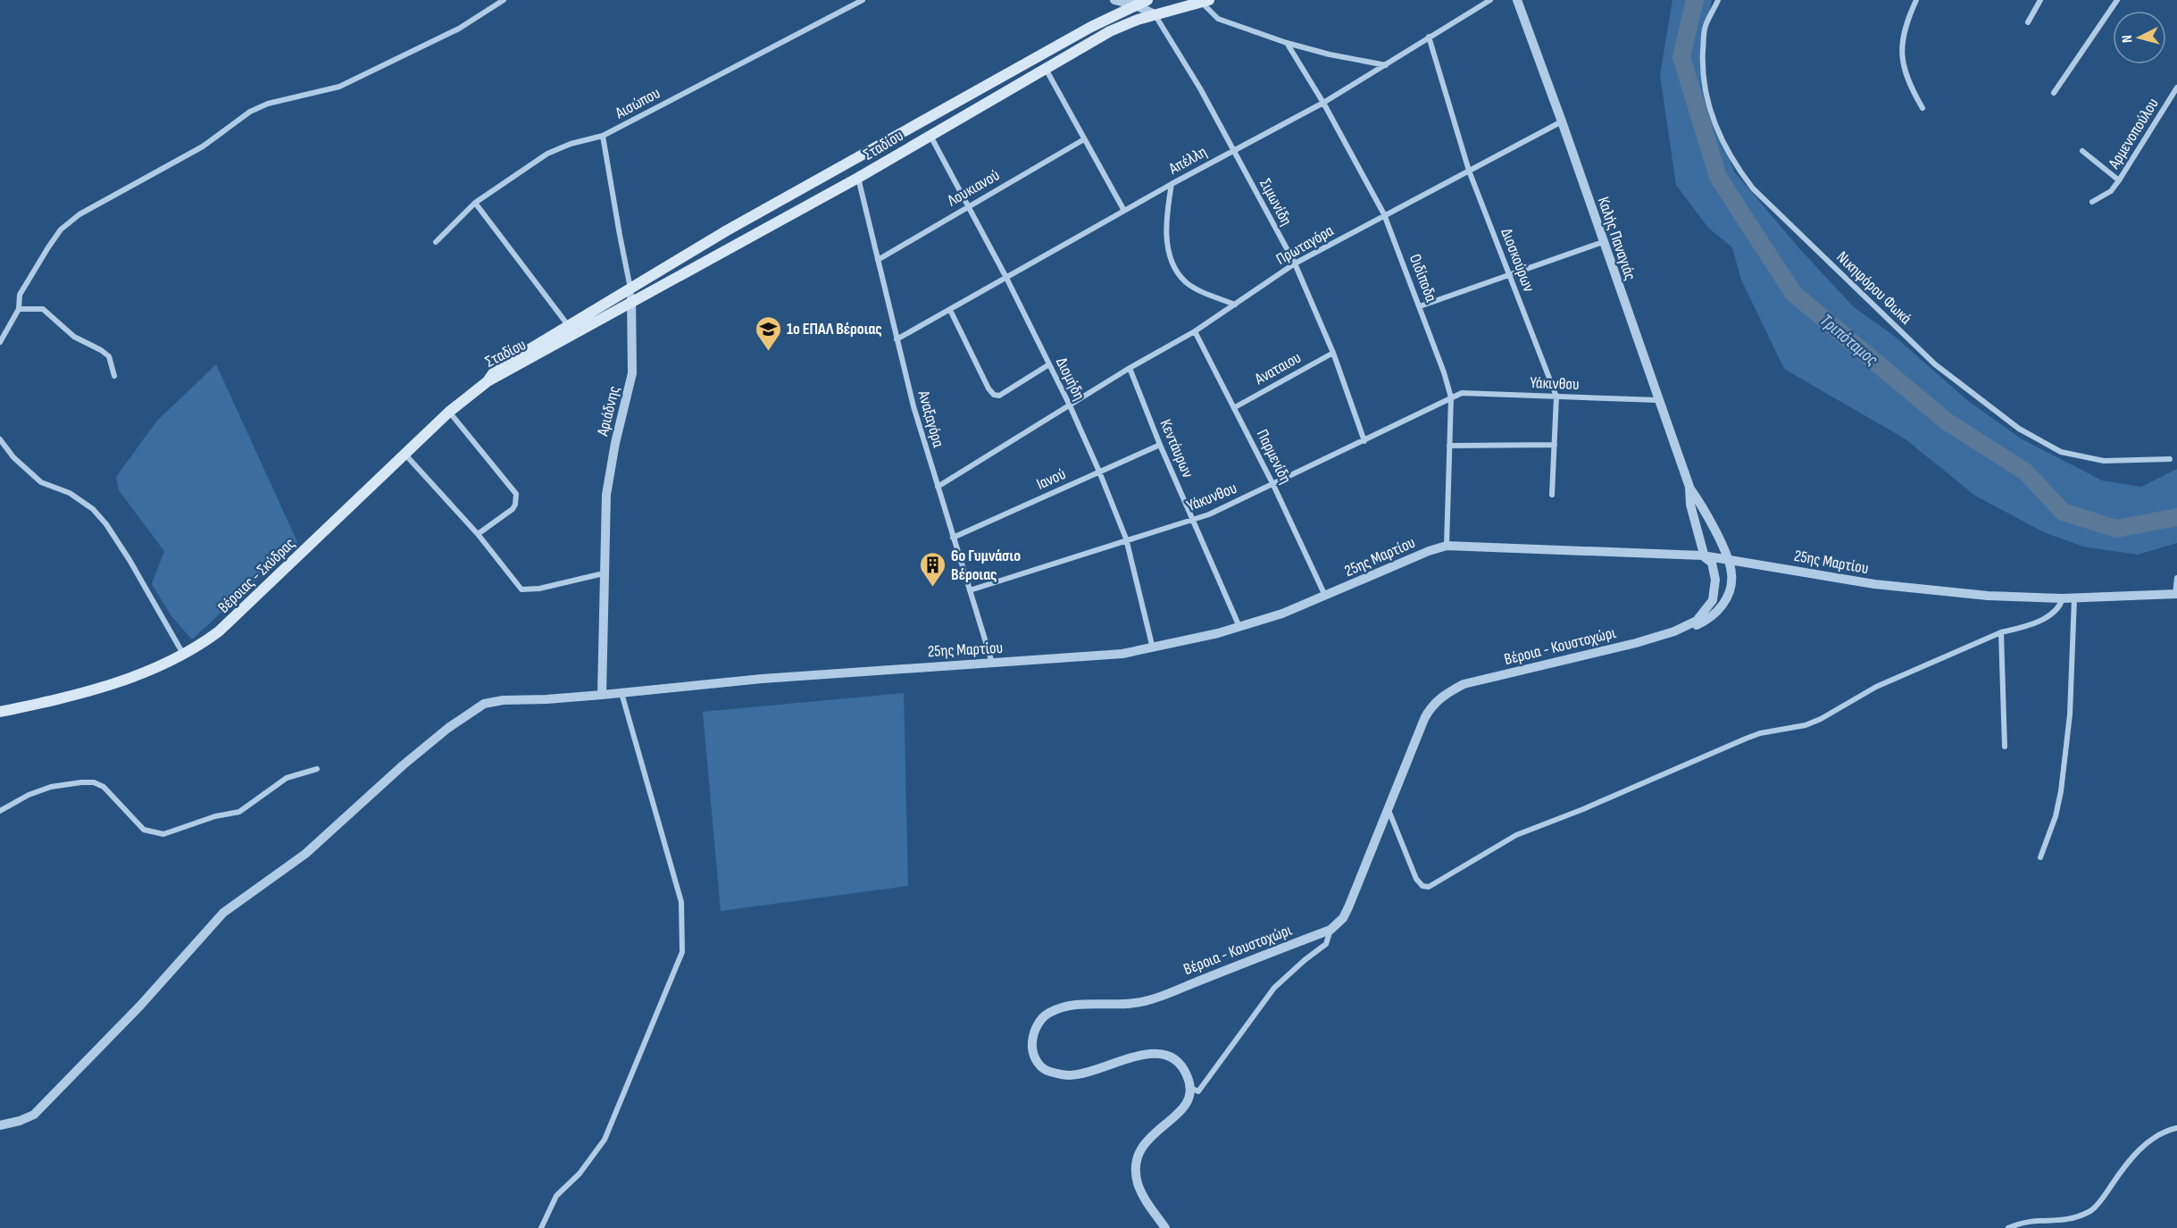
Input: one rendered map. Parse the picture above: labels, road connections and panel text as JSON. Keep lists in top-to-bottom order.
{
  "streets": {
    "main road": ["Σταδίου", "Βέροιας - Σκύδρας"],
    "street": [
      "Αισώπου",
      "Αρμενοπούλου",
      "Απέλλη",
      "Λουκιανού",
      "Σιμωνίδη",
      "Καλής Παναγιάς",
      "Πρωταγόρα",
      "Διοσκούρων",
      "Οιδίποδα",
      "Νικηφόρου Φωκά",
      "Αναταιου",
      "Διομήδη",
      "Υάκινθου",
      "Αριάδνης",
      "Αναξαγόρα",
      "Κεντάυρων",
      "Παρμενίδη",
      "Ιανού",
      "Υάκυνθου",
      "25ης Μαρτίου",
      "Βέροια - Κουστοχώρι"
    ]
  },
  "crossings": [
    ["Αισώπου", "Αριάδνης"],
    ["Σταδίου", "Σιμωνίδη"],
    ["Σταδίου", "Διομήδη"],
    ["Σταδίου", "Αριάδνης"],
    ["Σταδίου", "Αναξαγόρα"],
    ["Σταδίου", "Βέροιας - Σκύδρας"],
    ["Απέλλη", "Σιμωνίδη"],
    ["Απέλλη", "Διοσκούρων"],
    ["Απέλλη", "Οιδίποδα"],
    ["Απέλλη", "Διομήδη"],
    ["Απέλλη", "Αναξαγόρα"],
    ["Λουκιανού", "Διομήδη"],
    ["Λουκιανού", "Αναξαγόρα"],
    ["Σιμωνίδη", "Πρωταγόρα"],
    ["Σιμωνίδη", "Αναταιου"],
    ["Σιμωνίδη", "Υάκυνθου"],
    ["Καλής Παναγιάς", "Πρωταγόρα"],
    ["Καλής Παναγιάς", "Υάκινθου"],
    ["Καλής Παναγιάς", "25ης Μαρτίου"],
    ["Καλής Παναγιάς", "Βέροια - Κουστοχώρι"],
    ["Πρωταγόρα", "Διοσκούρων"],
    ["Πρωταγόρα", "Οιδίποδα"],
    ["Πρωταγόρα", "Διομήδη"],
    ["Πρωταγόρα", "Αναξαγόρα"],
    ["Πρωταγόρα", "Κεντάυρων"],
    ["Πρωταγόρα", "Παρμενίδη"],
    ["Διοσκούρων", "Υάκινθου"],
    ["Οιδίποδα", "Υάκινθου"],
    ["Οιδίποδα", "Υάκυνθου"],
    ["Οιδίποδα", "25ης Μαρτίου"],
    ["Αναταιου", "Παρμενίδη"],
    ["Διομήδη", "Ιανού"],
    ["Διομήδη", "Υάκυνθου"],
    ["Διομήδη", "25ης Μαρτίου"],
    ["Υάκινθου", "Υάκυνθου"],
    ["Αριάδνης", "25ης Μαρτίου"],
    ["Αναξαγόρα", "Ιανού"],
    ["Αναξαγόρα", "Υάκυνθου"],
    ["Αναξαγόρα", "25ης Μαρτίου"],
    ["Κεντάυρων", "Ιανού"],
    ["Κεντάυρων", "Υάκυνθου"],
    ["Κεντάυρων", "25ης Μαρτίου"],
    ["Παρμενίδη", "Υάκυνθου"],
    ["Παρμενίδη", "25ης Μαρτίου"],
    ["25ης Μαρτίου", "Βέροια - Κουστοχώρι"]
  ],
  "water": ["Τριπόταμος"],
  "places": {
    "school or university": ["1ο ΕΠΑΛ Βέροιας"],
    "building": ["6ο Γυμνάσιο Βέροιας"]
  },
  "north": "left"
}
